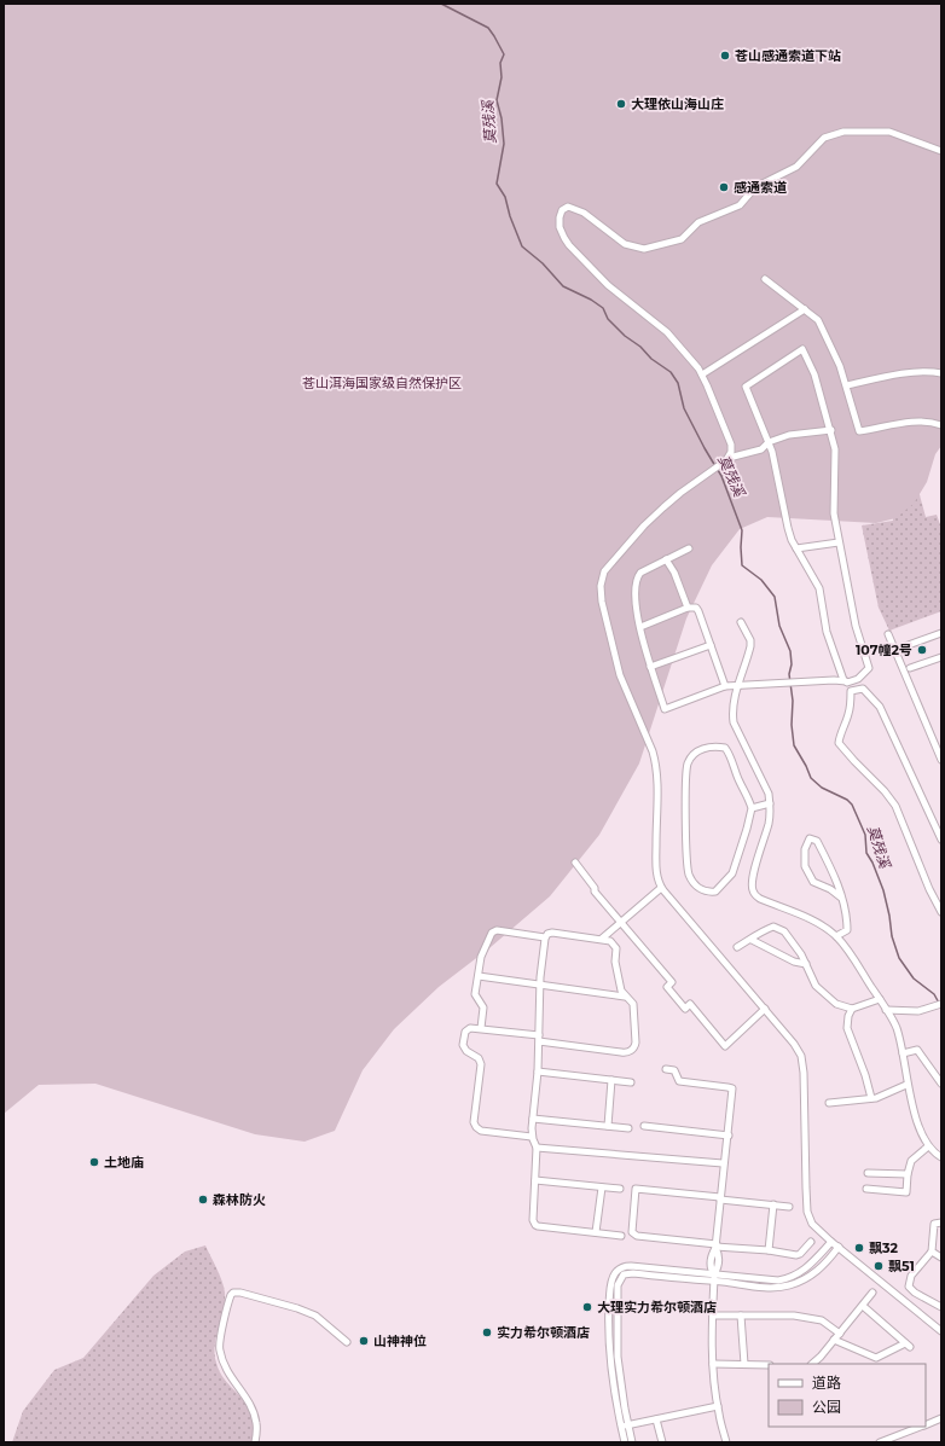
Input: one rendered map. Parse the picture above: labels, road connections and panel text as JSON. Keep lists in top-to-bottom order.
{
  "water": ["莫残溪"],
  "parks": ["苍山洱海国家级自然保护区"],
  "places": [
    "苍山感通索道下站",
    "大理依山海山庄",
    "感通索道",
    "107幢2号",
    "土地庙",
    "森林防火",
    "飘32",
    "飘51",
    "大理实力希尔顿酒店",
    "实力希尔顿酒店",
    "山神神位"
  ],
  "legend": ["道路", "公园"]
}
